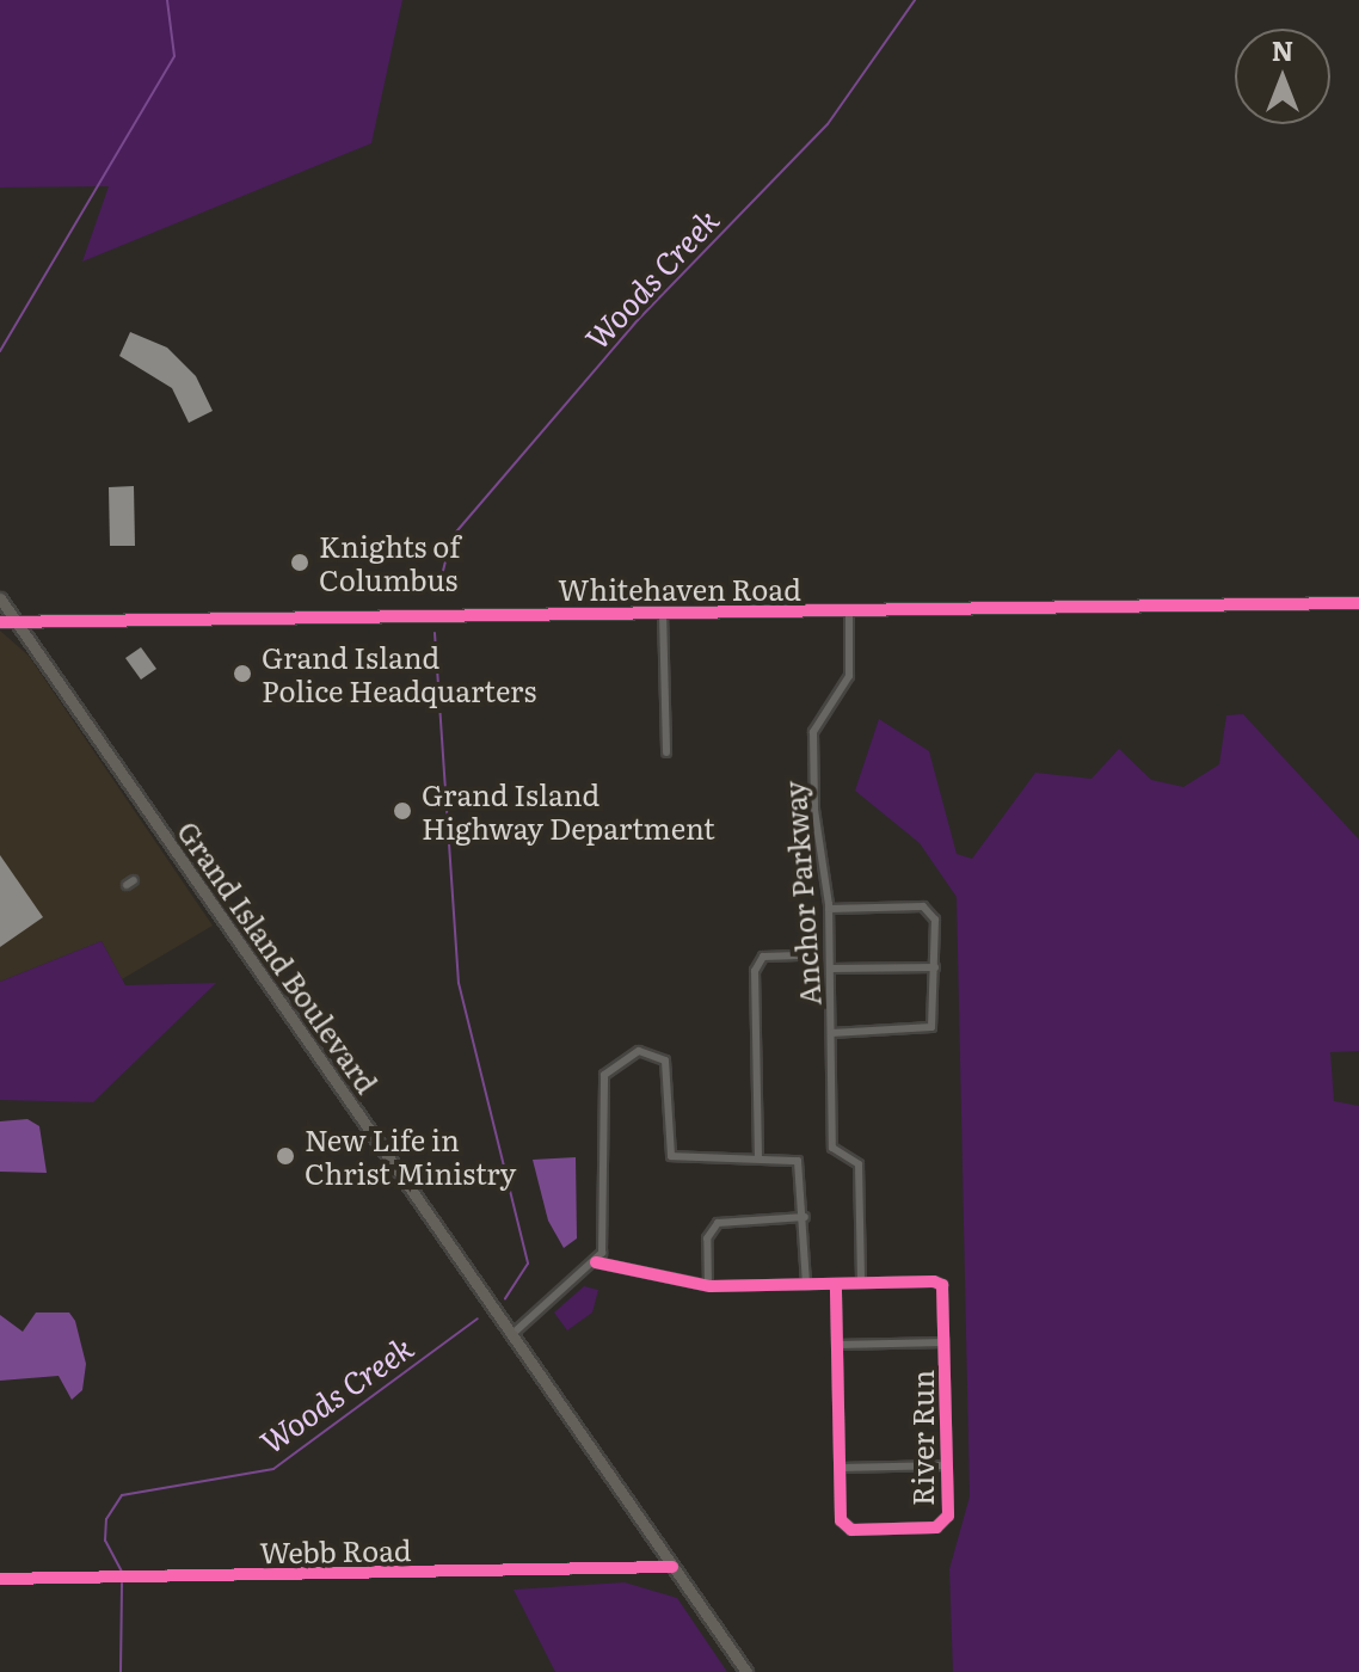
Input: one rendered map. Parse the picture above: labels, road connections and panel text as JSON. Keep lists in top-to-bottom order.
{
  "streets": {
    "main road": ["Grand Island Boulevard"],
    "street": [
      "Whitehaven Road",
      "Anchor Parkway",
      "River Run",
      "Webb Road"
    ]
  },
  "crossings": [
    ["Whitehaven Road", "Anchor Parkway"],
    ["Whitehaven Road", "Grand Island Boulevard"],
    ["Anchor Parkway", "River Run"],
    ["Grand Island Boulevard", "Webb Road"]
  ],
  "water": ["Woods Creek"],
  "places": [
    "Knights of Columbus",
    "Grand Island Police Headquarters",
    "Grand Island Highway Department",
    "New Life in Christ Ministry"
  ],
  "north": "top"
}
